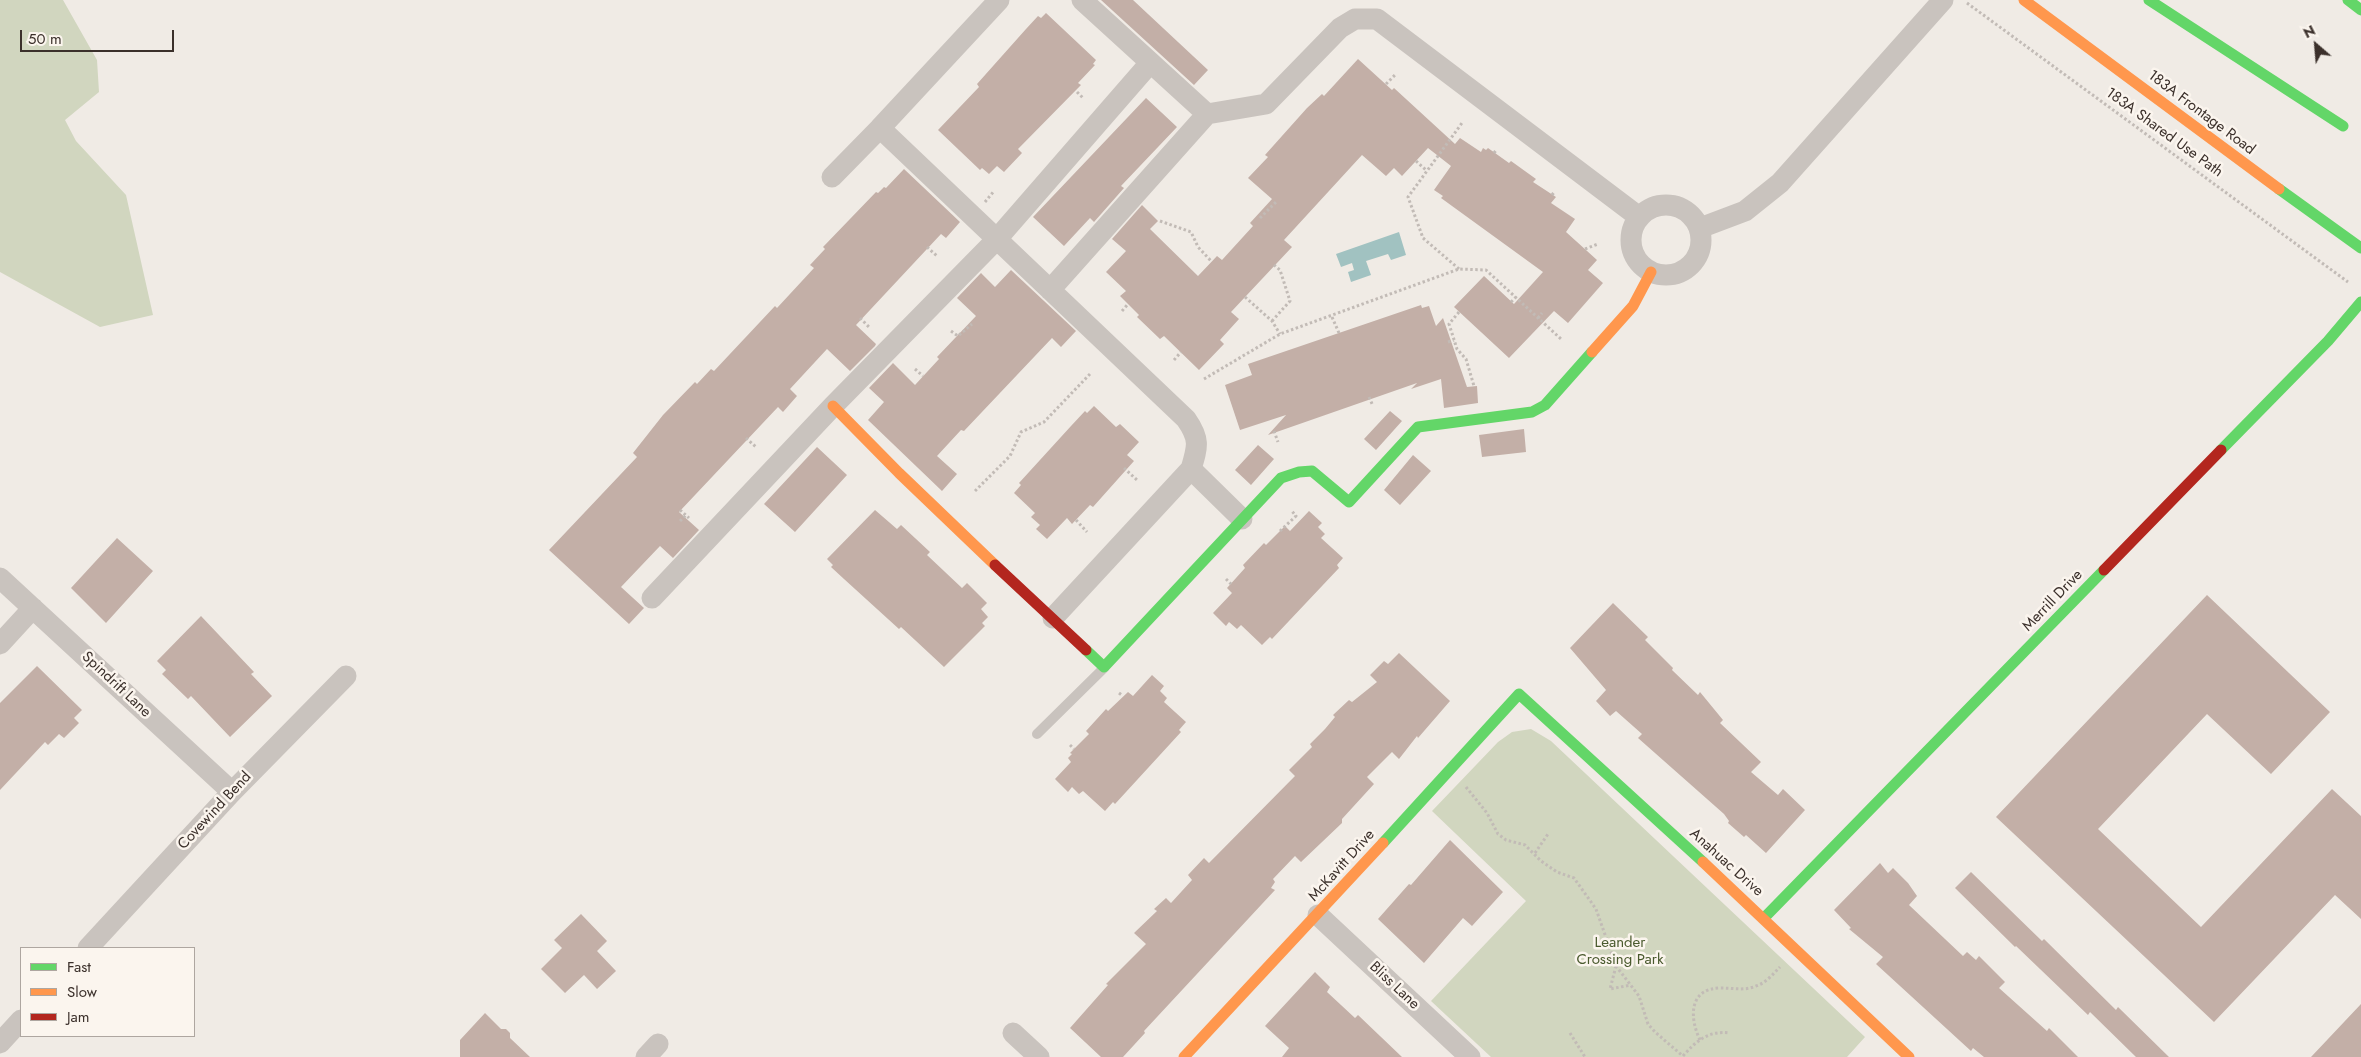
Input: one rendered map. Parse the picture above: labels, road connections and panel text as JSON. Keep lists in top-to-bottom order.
{
  "streets": {
    "main road": [
      "183A Frontage Road",
      "Merrill Drive",
      "Anahuac Drive",
      "McKavitt Drive"
    ],
    "street": ["Spindrift Lane", "Covewind Bend", "Bliss Lane"],
    "path": ["183A Shared Use Path"]
  },
  "crossings": [
    ["Merrill Drive", "Anahuac Drive"],
    ["Spindrift Lane", "Covewind Bend"],
    ["Anahuac Drive", "McKavitt Drive"],
    ["McKavitt Drive", "Bliss Lane"]
  ],
  "parks": ["Leander Crossing Park"],
  "legend": ["Fast", "Slow", "Jam"],
  "scale_bar": "50 m",
  "north": "top left"
}
